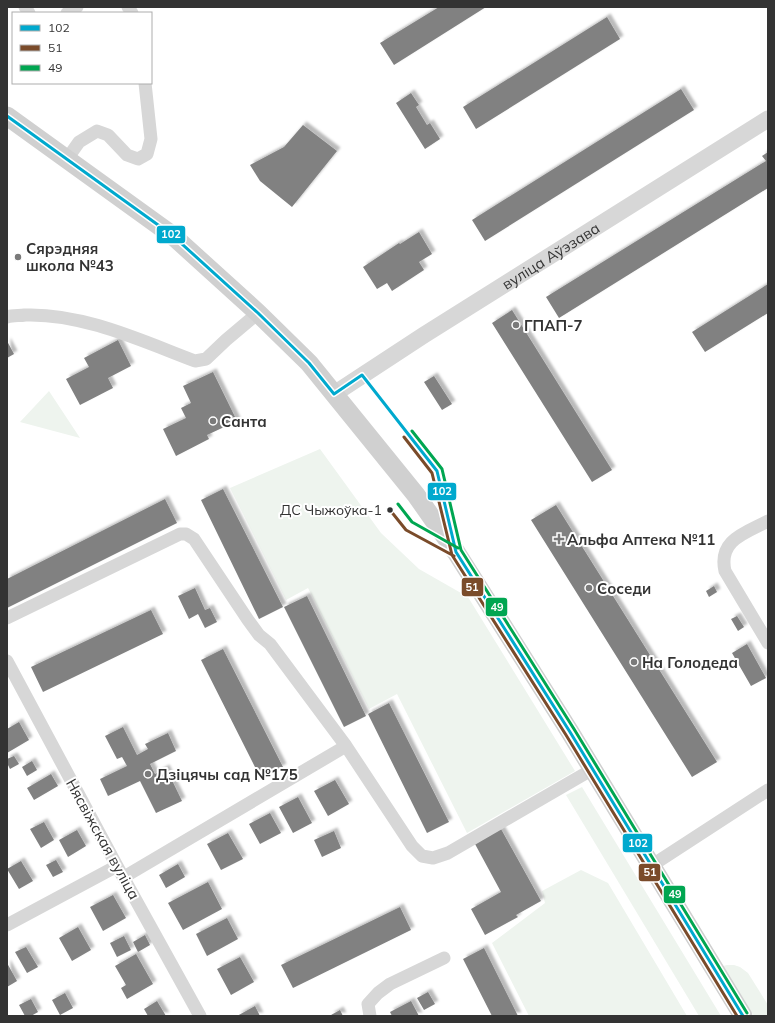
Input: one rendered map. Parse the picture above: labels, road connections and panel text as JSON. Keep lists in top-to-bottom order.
{
  "streets": {
    "street": ["вуліца Аўэзава", "Нясвіжская вуліца"]
  },
  "places": {
    "other": [
      "Сярэдняя школа №43",
      "ГПАП-7",
      "Санта",
      "ДС Чыжоўка-1",
      "Соседи",
      "На Голодеда",
      "Дзіцячы сад №175"
    ],
    "health": ["Альфа Аптека №11"]
  },
  "lines": ["transit line 102", "transit line 49", "transit line 51"],
  "legend": ["102", "51", "49"]
}
